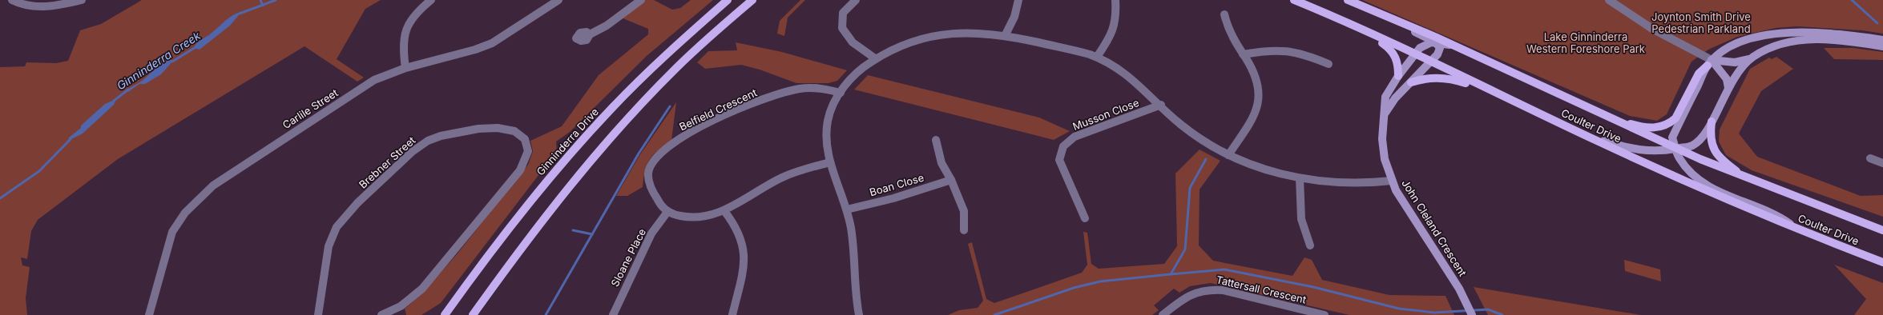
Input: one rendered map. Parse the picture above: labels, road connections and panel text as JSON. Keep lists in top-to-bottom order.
{
  "streets": {
    "main road": ["Coulter Drive", "Ginninderra Drive", "John Cleland Crescent"],
    "street": [
      "Carlile Street",
      "Belfield Crescent",
      "Musson Close",
      "Brebner Street",
      "Boan Close",
      "Sloane Place",
      "Tattersall Crescent"
    ]
  },
  "crossings": [
    ["Belfield Crescent", "Sloane Place"],
    ["Coulter Drive", "John Cleland Crescent"]
  ],
  "water": ["Ginninderra Creek"],
  "parks": ["Joynton Smith Drive Pedestrian Parkland", "Lake Ginninderra Western Foreshore Park"]
}
